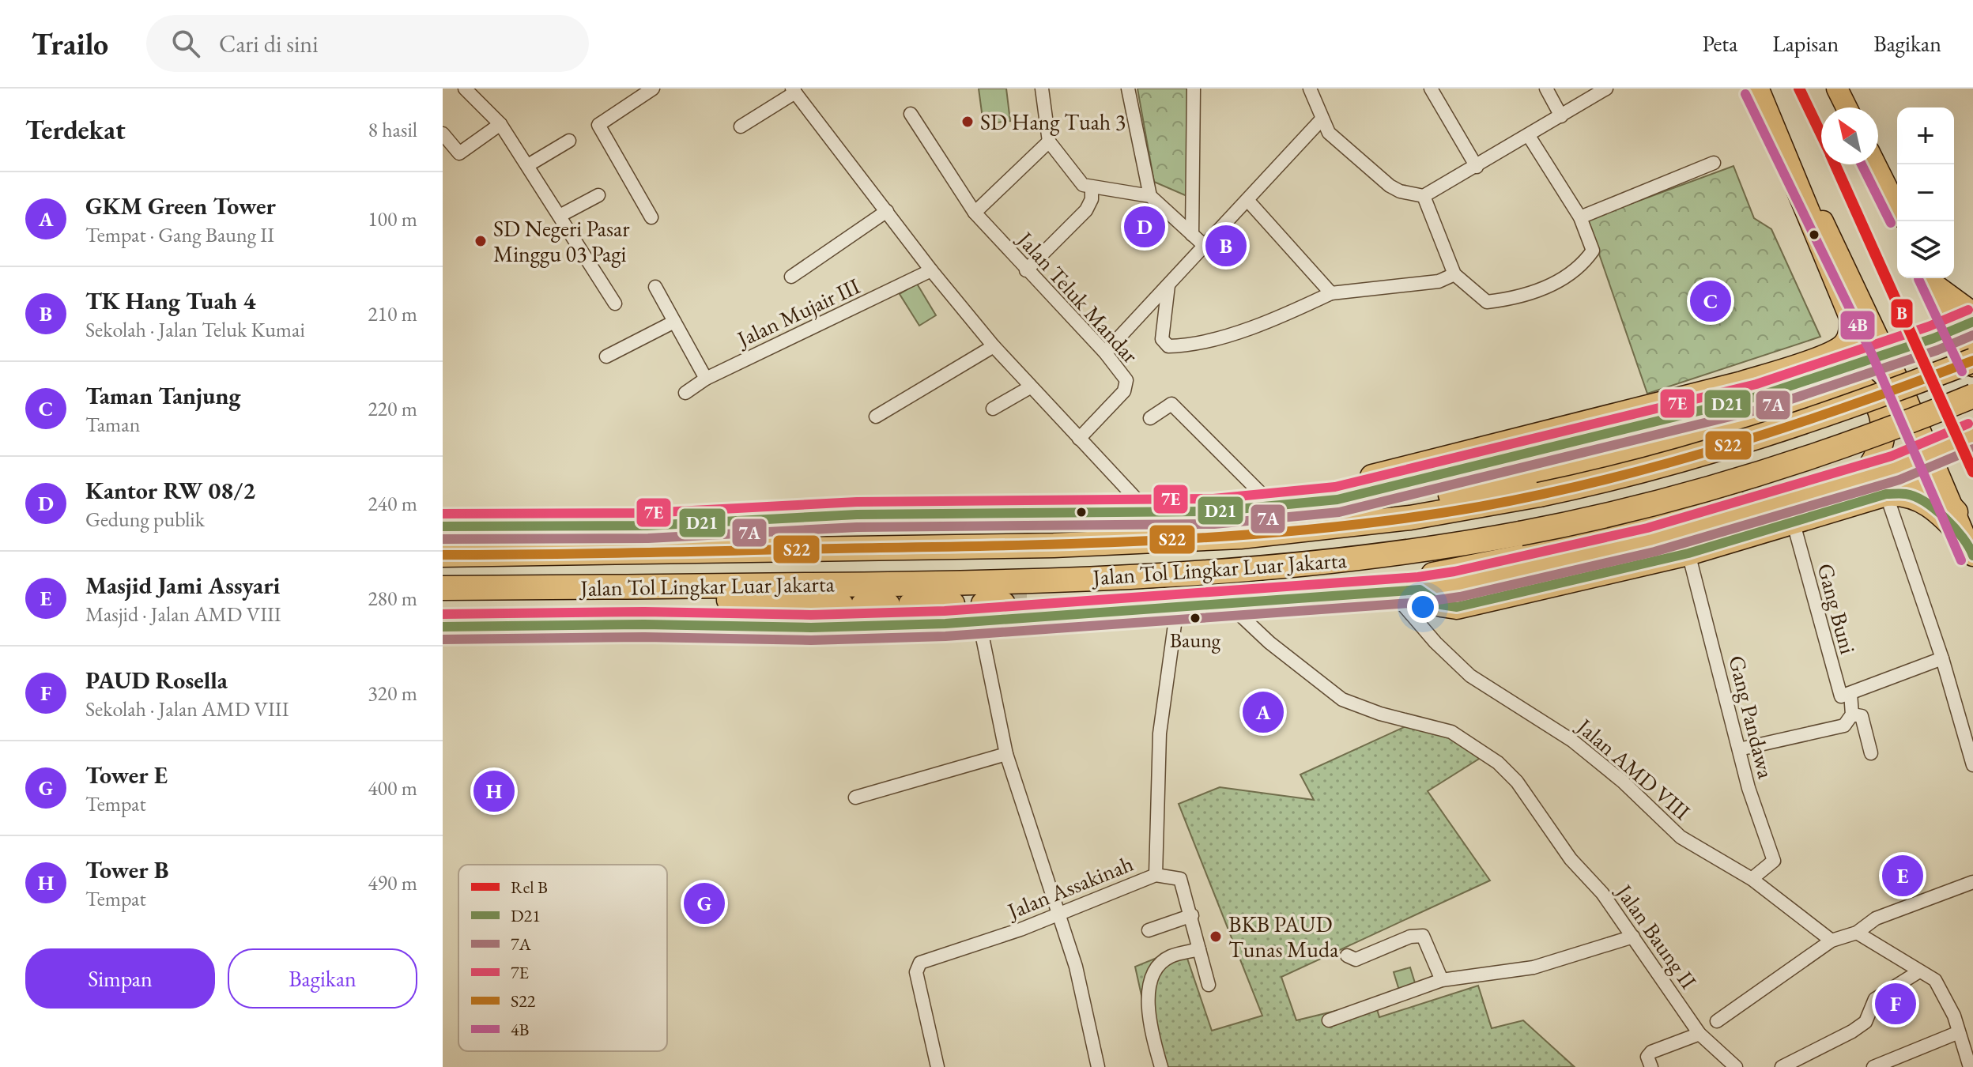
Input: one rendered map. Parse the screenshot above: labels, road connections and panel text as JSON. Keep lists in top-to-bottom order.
{
  "streets": {
    "highway": ["Jalan Tol Lingkar Luar Jakarta"],
    "street": [
      "Jalan Teluk Mandar",
      "Jalan Mujair III",
      "Gang Buni",
      "Gang Pandawa",
      "Jalan AMD VIII",
      "Jalan Assakinah",
      "Jalan Baung II"
    ]
  },
  "crossings": [
    ["Gang Pandawa", "Jalan AMD VIII"]
  ],
  "places": [
    "SD Hang Tuah 3",
    "SD Negeri Pasar Minggu 03 Pagi",
    "Baung",
    "BKB PAUD Tunas Muda"
  ],
  "lines": [
    "rail line B",
    "transit line 4B",
    "transit line 7E",
    "transit line D21",
    "transit line 7A",
    "transit line S22"
  ],
  "legend": [
    "Rel B",
    "D21",
    "7A",
    "7E",
    "S22",
    "4B"
  ],
  "north": "top left",
  "page": {
    "header": "Trailo",
    "search": "Cari di sini",
    "nav": ["Peta", "Lapisan", "Bagikan"],
    "heading": ["Terdekat", "8 hasil"],
    "map_buttons": ["+", "−"],
    "list": [
      {
        "mark": "A",
        "name": "GKM Green Tower",
        "note": "Tempat · Gang Baung II",
        "value": "100 m"
      },
      {
        "mark": "B",
        "name": "TK Hang Tuah 4",
        "note": "Sekolah · Jalan Teluk Kumai",
        "value": "210 m"
      },
      {
        "mark": "C",
        "name": "Taman Tanjung",
        "note": "Taman",
        "value": "220 m"
      },
      {
        "mark": "D",
        "name": "Kantor RW 08/2",
        "note": "Gedung publik",
        "value": "240 m"
      },
      {
        "mark": "E",
        "name": "Masjid Jami Assyari",
        "note": "Masjid · Jalan AMD VIII",
        "value": "280 m"
      },
      {
        "mark": "F",
        "name": "PAUD Rosella",
        "note": "Sekolah · Jalan AMD VIII",
        "value": "320 m"
      },
      {
        "mark": "G",
        "name": "Tower E",
        "note": "Tempat",
        "value": "400 m"
      },
      {
        "mark": "H",
        "name": "Tower B",
        "note": "Tempat",
        "value": "490 m"
      }
    ],
    "pins": [
      "D",
      "B",
      "C",
      "A",
      "H",
      "E",
      "G",
      "F"
    ],
    "buttons": ["Simpan", "Bagikan"]
  }
}
